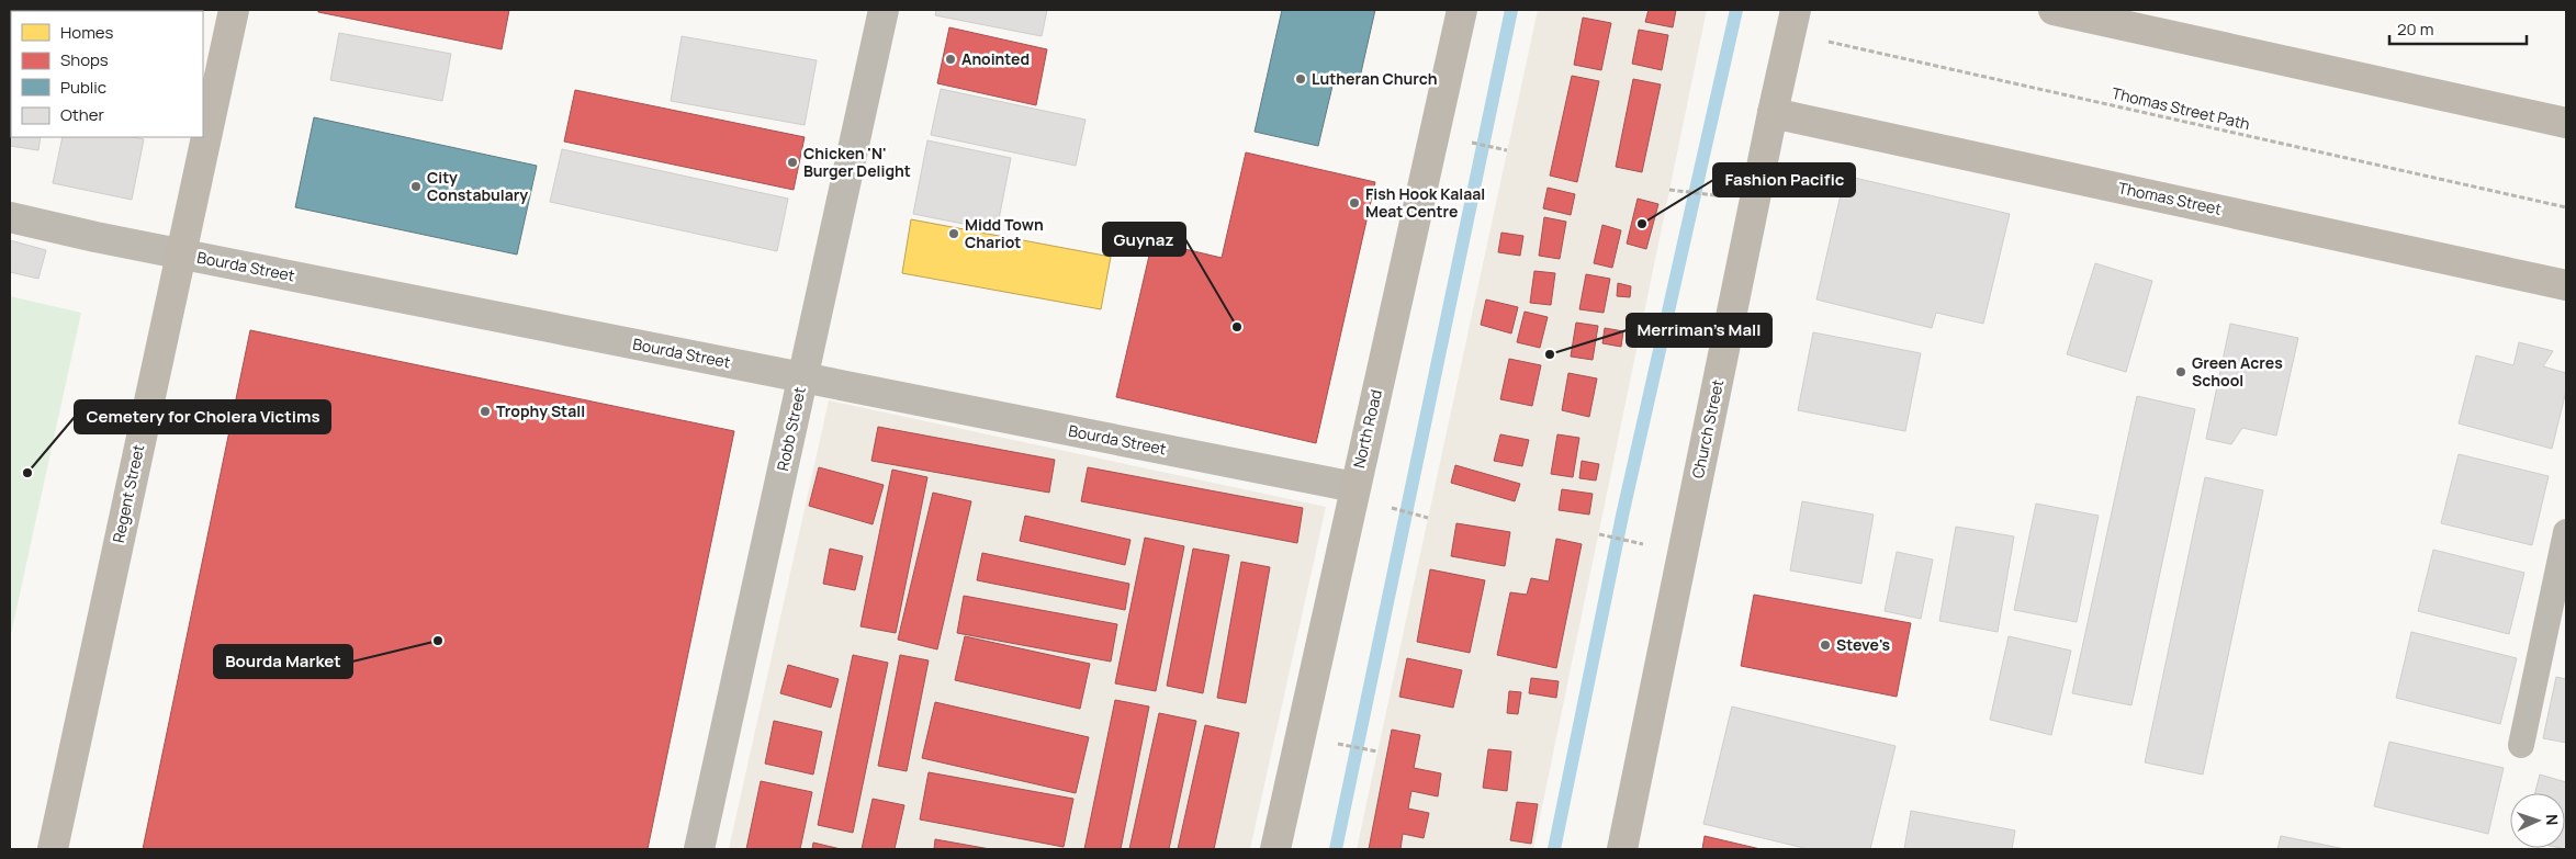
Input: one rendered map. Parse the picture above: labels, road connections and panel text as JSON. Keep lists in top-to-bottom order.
{
  "streets": {
    "street": [
      "Thomas Street",
      "Bourda Street",
      "Robb Street",
      "North Road",
      "Church Street",
      "Regent Street"
    ],
    "path": ["Thomas Street Path"]
  },
  "crossings": [
    ["Thomas Street Path", "Church Street"],
    ["Thomas Street", "Church Street"],
    ["Bourda Street", "Robb Street"],
    ["Bourda Street", "North Road"],
    ["Bourda Street", "Regent Street"]
  ],
  "places": [
    "Anointed",
    "Lutheran Church",
    "Chicken 'N' Burger Delight",
    "City Constabulary",
    "Fish Hook Kalaal Meat Centre",
    "Fashion Pacific",
    "Midd Town Chariot",
    "Guynaz",
    "Merriman's Mall",
    "Green Acres School",
    "Trophy Stall",
    "Cemetery for Cholera Victims",
    "Bourda Market",
    "Steve's"
  ],
  "legend": [
    "Homes",
    "Shops",
    "Public",
    "Other"
  ],
  "scale_bar": "20 m",
  "north": "right"
}
